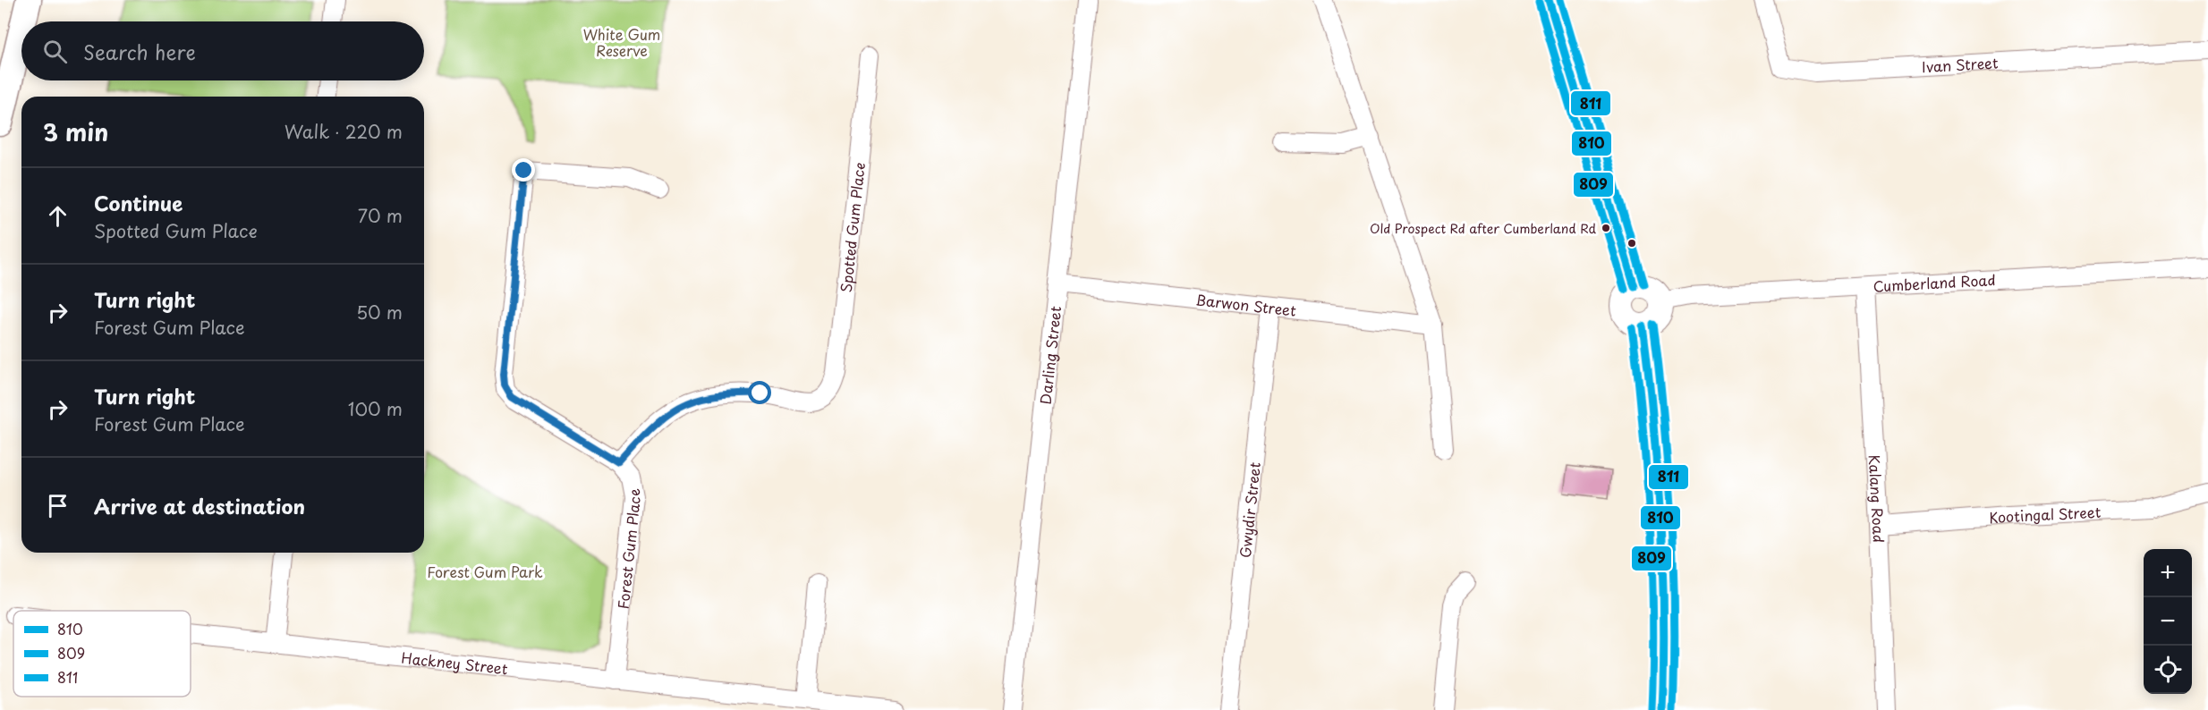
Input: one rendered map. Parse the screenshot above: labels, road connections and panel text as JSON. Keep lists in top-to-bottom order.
{
  "streets": {
    "street": [
      "Ivan Street",
      "Spotted Gum Place",
      "Cumberland Road",
      "Barwon Street",
      "Darling Street",
      "Kalang Road",
      "Gwydir Street",
      "Kootingal Street",
      "Forest Gum Place",
      "Hackney Street"
    ]
  },
  "crossings": [
    ["Spotted Gum Place", "Forest Gum Place"],
    ["Cumberland Road", "Kalang Road"],
    ["Barwon Street", "Darling Street"],
    ["Barwon Street", "Gwydir Street"],
    ["Kalang Road", "Kootingal Street"],
    ["Forest Gum Place", "Hackney Street"]
  ],
  "parks": ["White Gum Reserve", "Forest Gum Park"],
  "places": ["Old Prospect Rd after Cumberland Rd"],
  "lines": ["transit line 810", "transit line 811", "transit line 809"],
  "legend": ["810", "809", "811"],
  "page": {
    "search": "Search here",
    "heading": ["3 min", "Walk · 220 m"],
    "list": [
      ["Continue", "Spotted Gum Place", "70 m"],
      ["Turn right", "Forest Gum Place", "50 m"],
      ["Turn right", "Forest Gum Place", "100 m"],
      "Arrive at destination"
    ],
    "map_buttons": ["+", "−"]
  }
}
